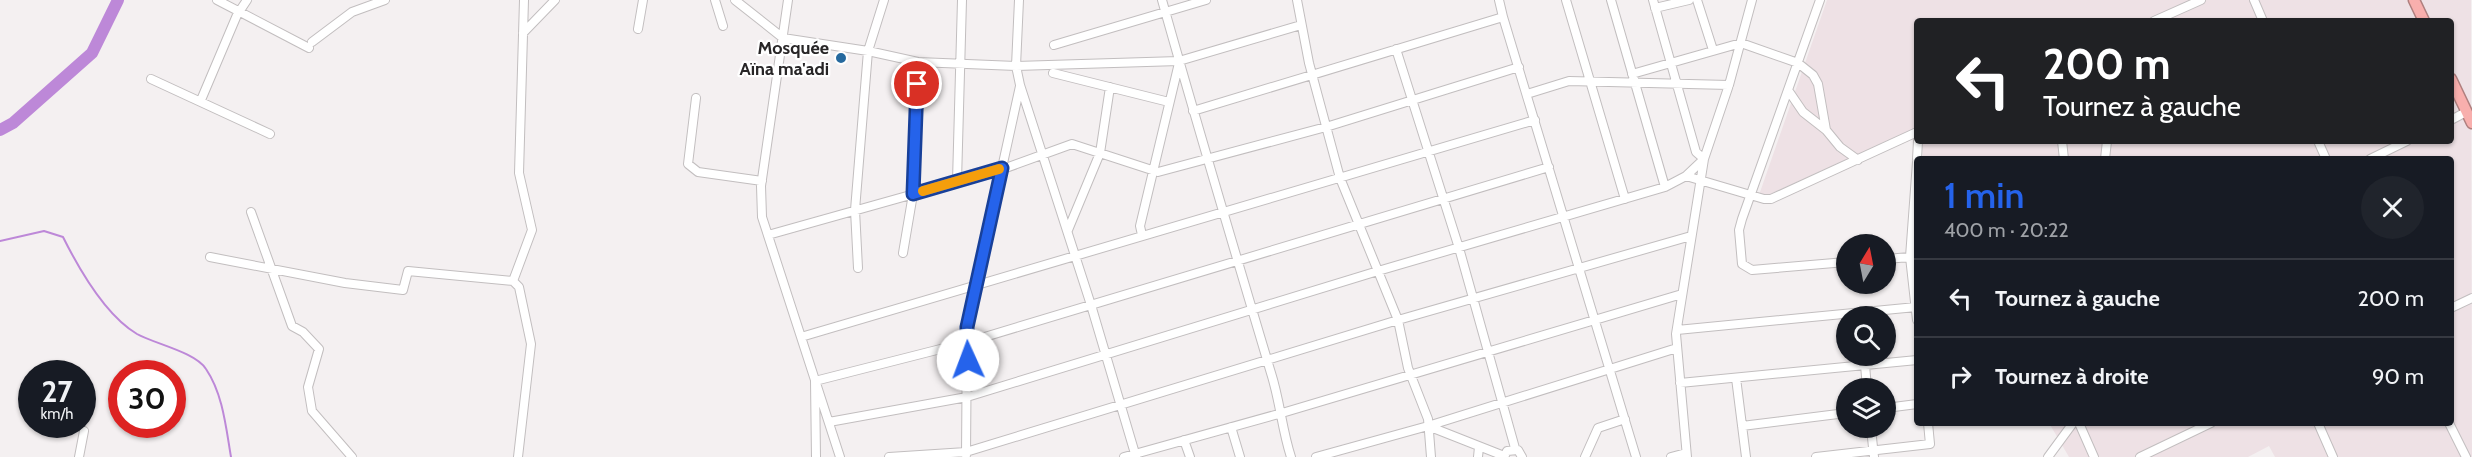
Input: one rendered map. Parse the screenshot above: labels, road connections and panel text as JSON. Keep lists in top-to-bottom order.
{
  "places": ["Mosquée Aïna ma'adi"],
  "north": "top",
  "page": {
    "turn": ["200 m", "Tournez à gauche"],
    "heading": ["1 min", "400 m · 20:22"],
    "list": [
      {
        "name": "Tournez à gauche",
        "value": "200 m"
      },
      {
        "name": "Tournez à droite",
        "value": "90 m"
      }
    ],
    "speed": "27 km/h",
    "limit": "30"
  }
}
